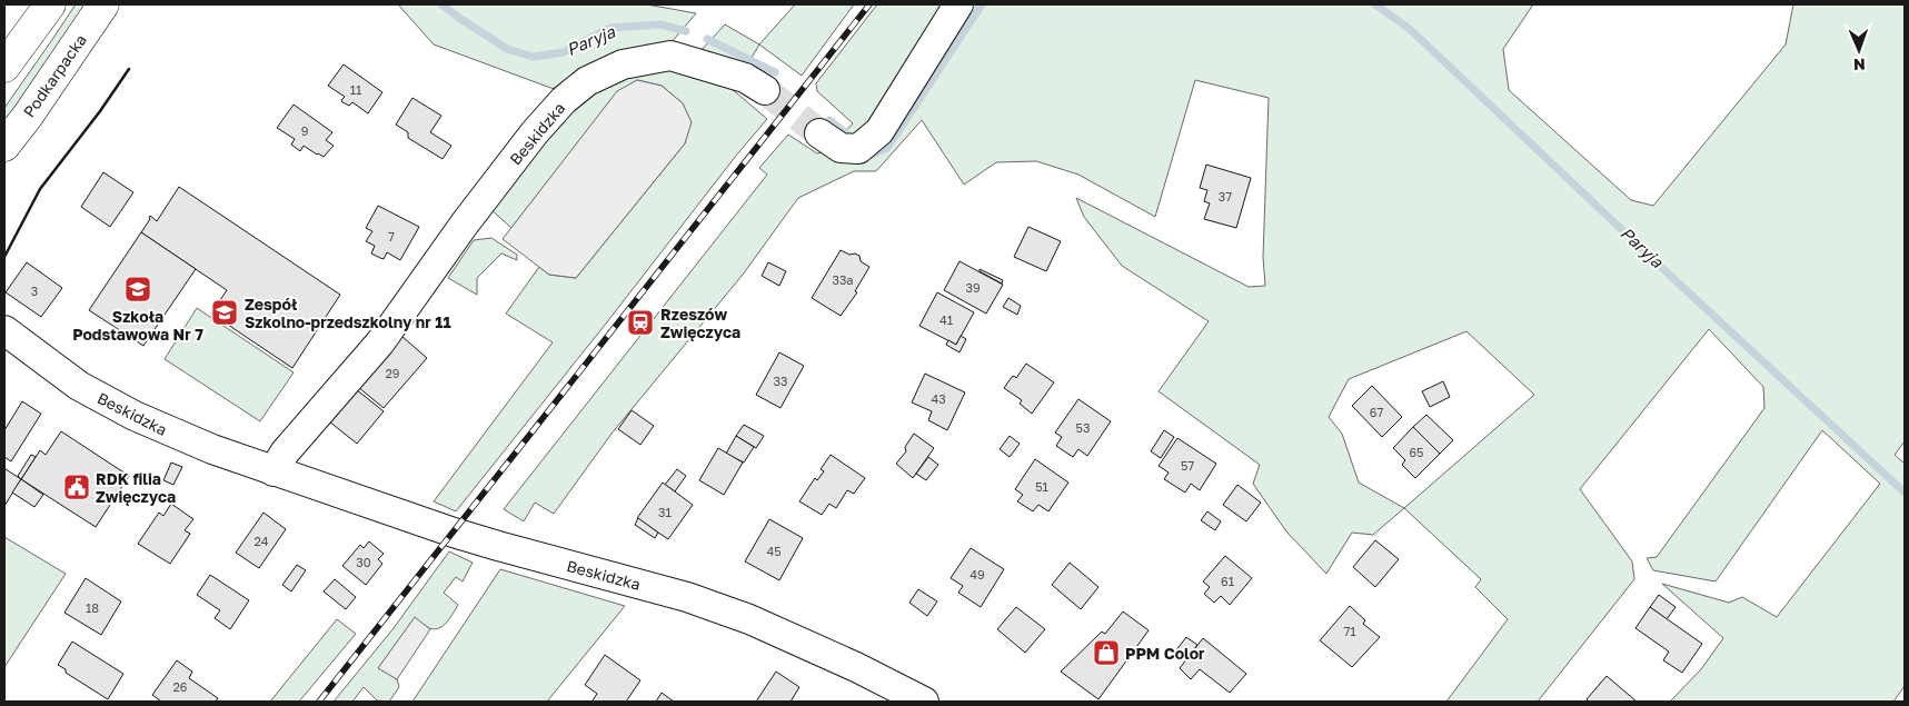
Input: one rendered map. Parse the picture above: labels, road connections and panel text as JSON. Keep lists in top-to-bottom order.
{
  "streets": {
    "highway": ["Podkarpacka"],
    "street": ["Beskidzka"]
  },
  "water": ["Paryja"],
  "places": {
    "school or university": ["Szkoła Podstawowa Nr 7", "Zespół Szkolno-przedszkolny nr 11"],
    "station": ["Rzeszów Zwięczyca"],
    "public building": ["RDK filia Zwięczyca"],
    "shop": ["PPM Color"]
  },
  "house_numbers": [
    "11",
    "9",
    "37",
    "7",
    "33a",
    "39",
    "3",
    "41",
    "29",
    "33",
    "43",
    "67",
    "53",
    "65",
    "57",
    "51",
    "31",
    "24",
    "45",
    "30",
    "49",
    "61",
    "18",
    "71",
    "26"
  ],
  "north": "bottom"
}
